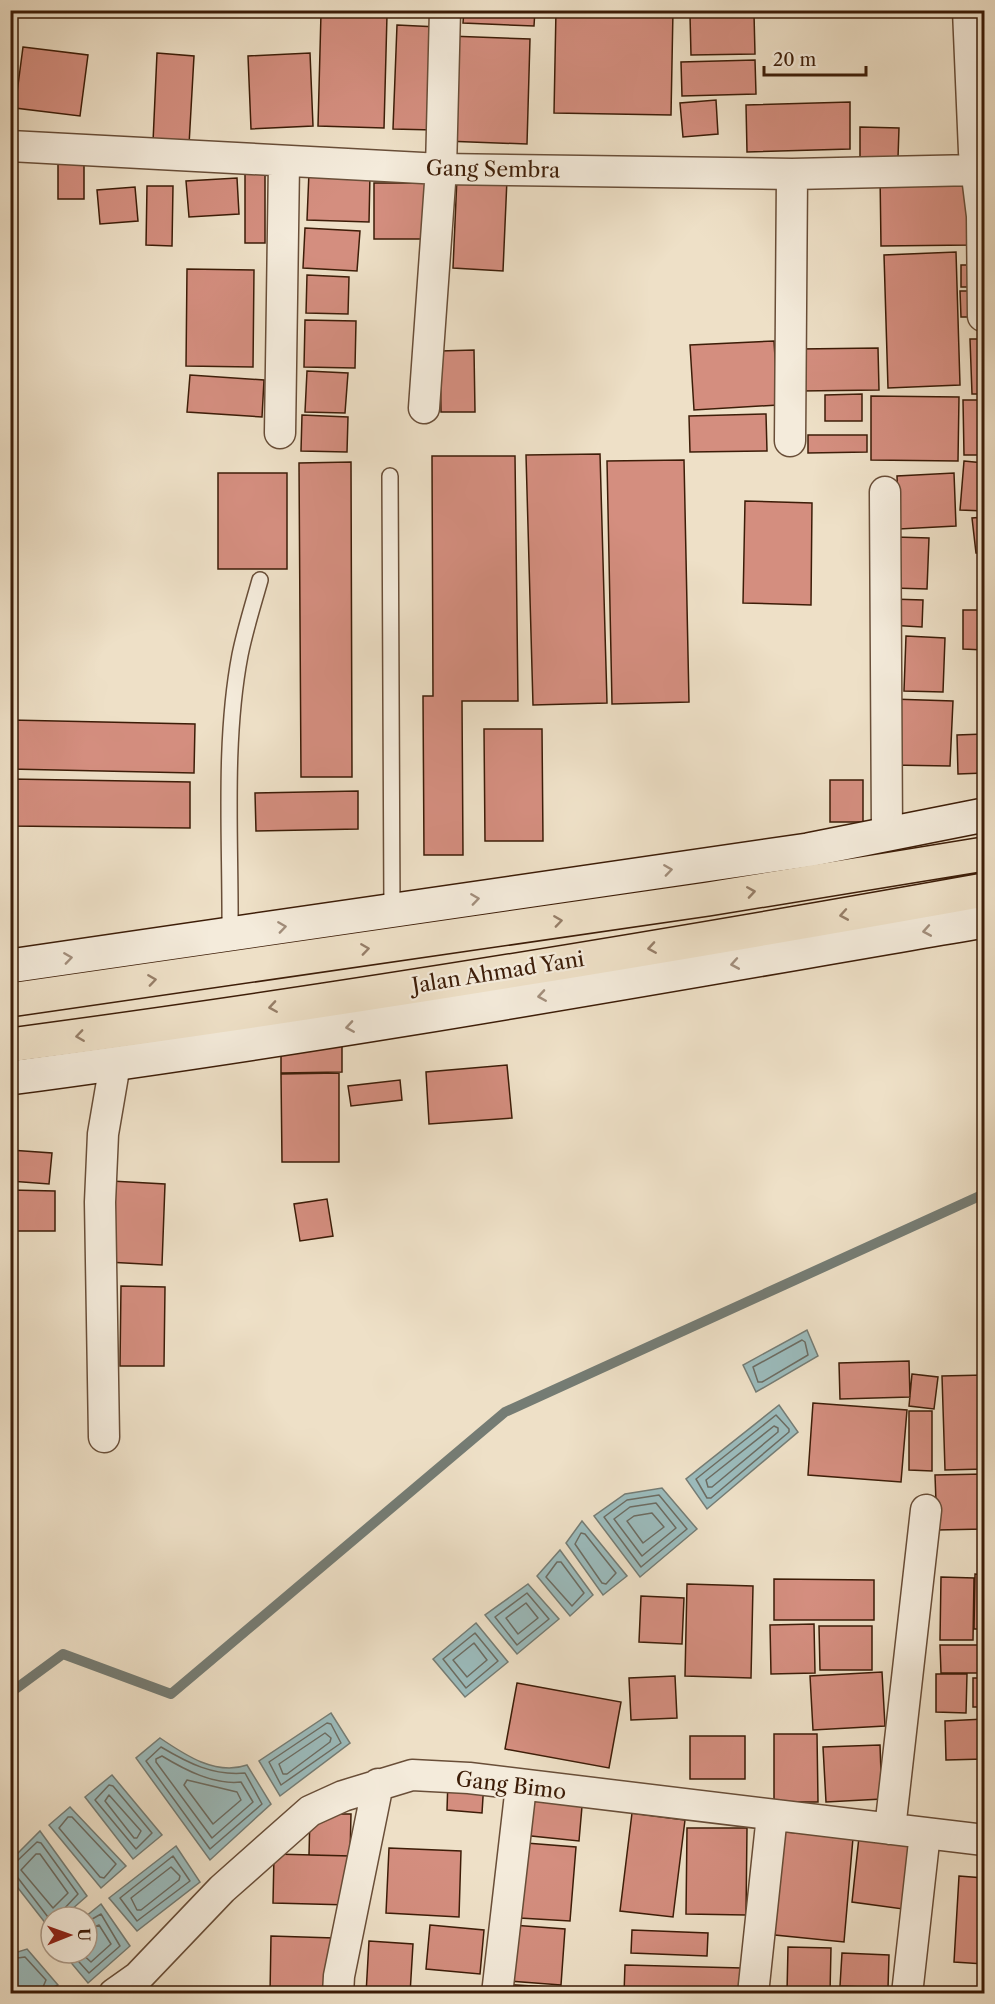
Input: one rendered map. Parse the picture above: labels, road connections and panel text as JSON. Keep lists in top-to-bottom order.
{
  "streets": {
    "highway": ["Jalan Ahmad Yani"],
    "street": ["Gang Sembra", "Gang Bimo"]
  },
  "scale_bar": "20 m",
  "north": "right"
}
